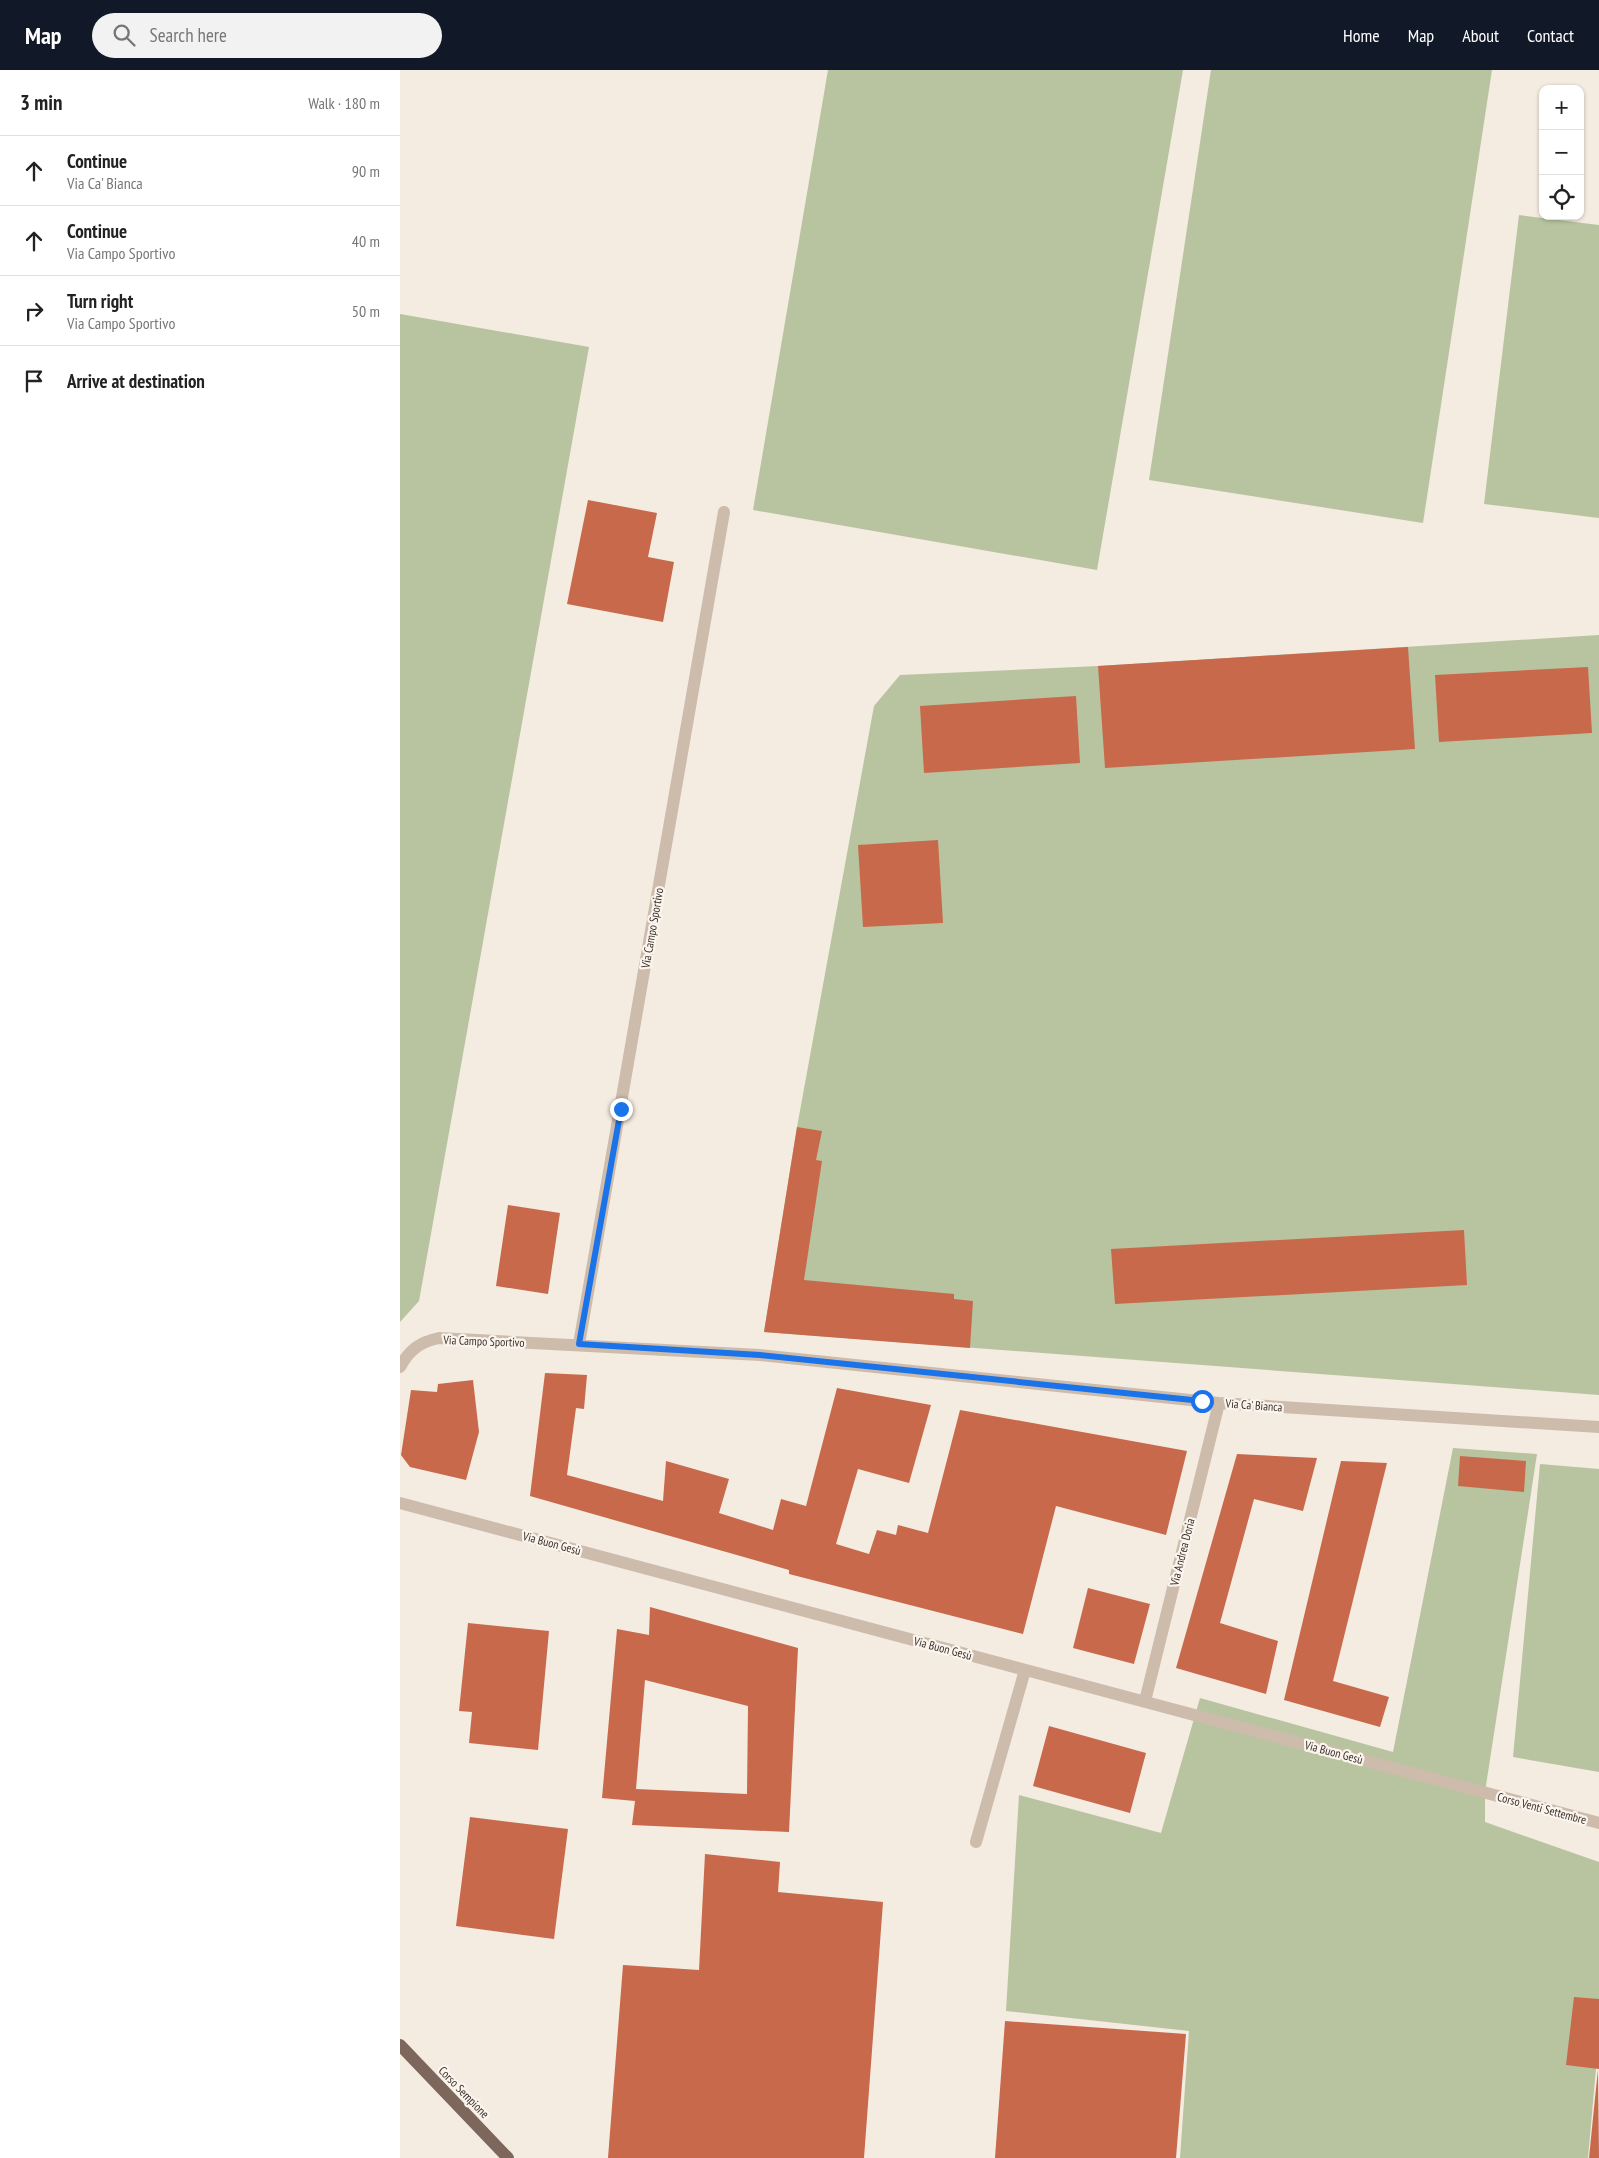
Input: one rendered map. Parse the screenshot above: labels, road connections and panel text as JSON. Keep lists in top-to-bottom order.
{
  "streets": {
    "main road": ["Corso Sempione"],
    "street": [
      "Via Campo Sportivo",
      "Via Ca' Bianca",
      "Via Buon Gesù",
      "Via Andrea Doria",
      "Corso Venti Settembre"
    ]
  },
  "crossings": [
    ["Via Campo Sportivo", "Via Ca' Bianca"],
    ["Via Ca' Bianca", "Via Andrea Doria"],
    ["Via Buon Gesù", "Via Andrea Doria"],
    ["Via Buon Gesù", "Corso Venti Settembre"]
  ],
  "page": {
    "header": "Map",
    "search": "Search here",
    "nav": [
      "Home",
      "Map",
      "About",
      "Contact"
    ],
    "heading": ["3 min", "Walk · 180 m"],
    "map_buttons": ["+", "−"],
    "list": [
      ["Continue", "Via Ca' Bianca", "90 m"],
      ["Continue", "Via Campo Sportivo", "40 m"],
      ["Turn right", "Via Campo Sportivo", "50 m"],
      "Arrive at destination"
    ]
  }
}
